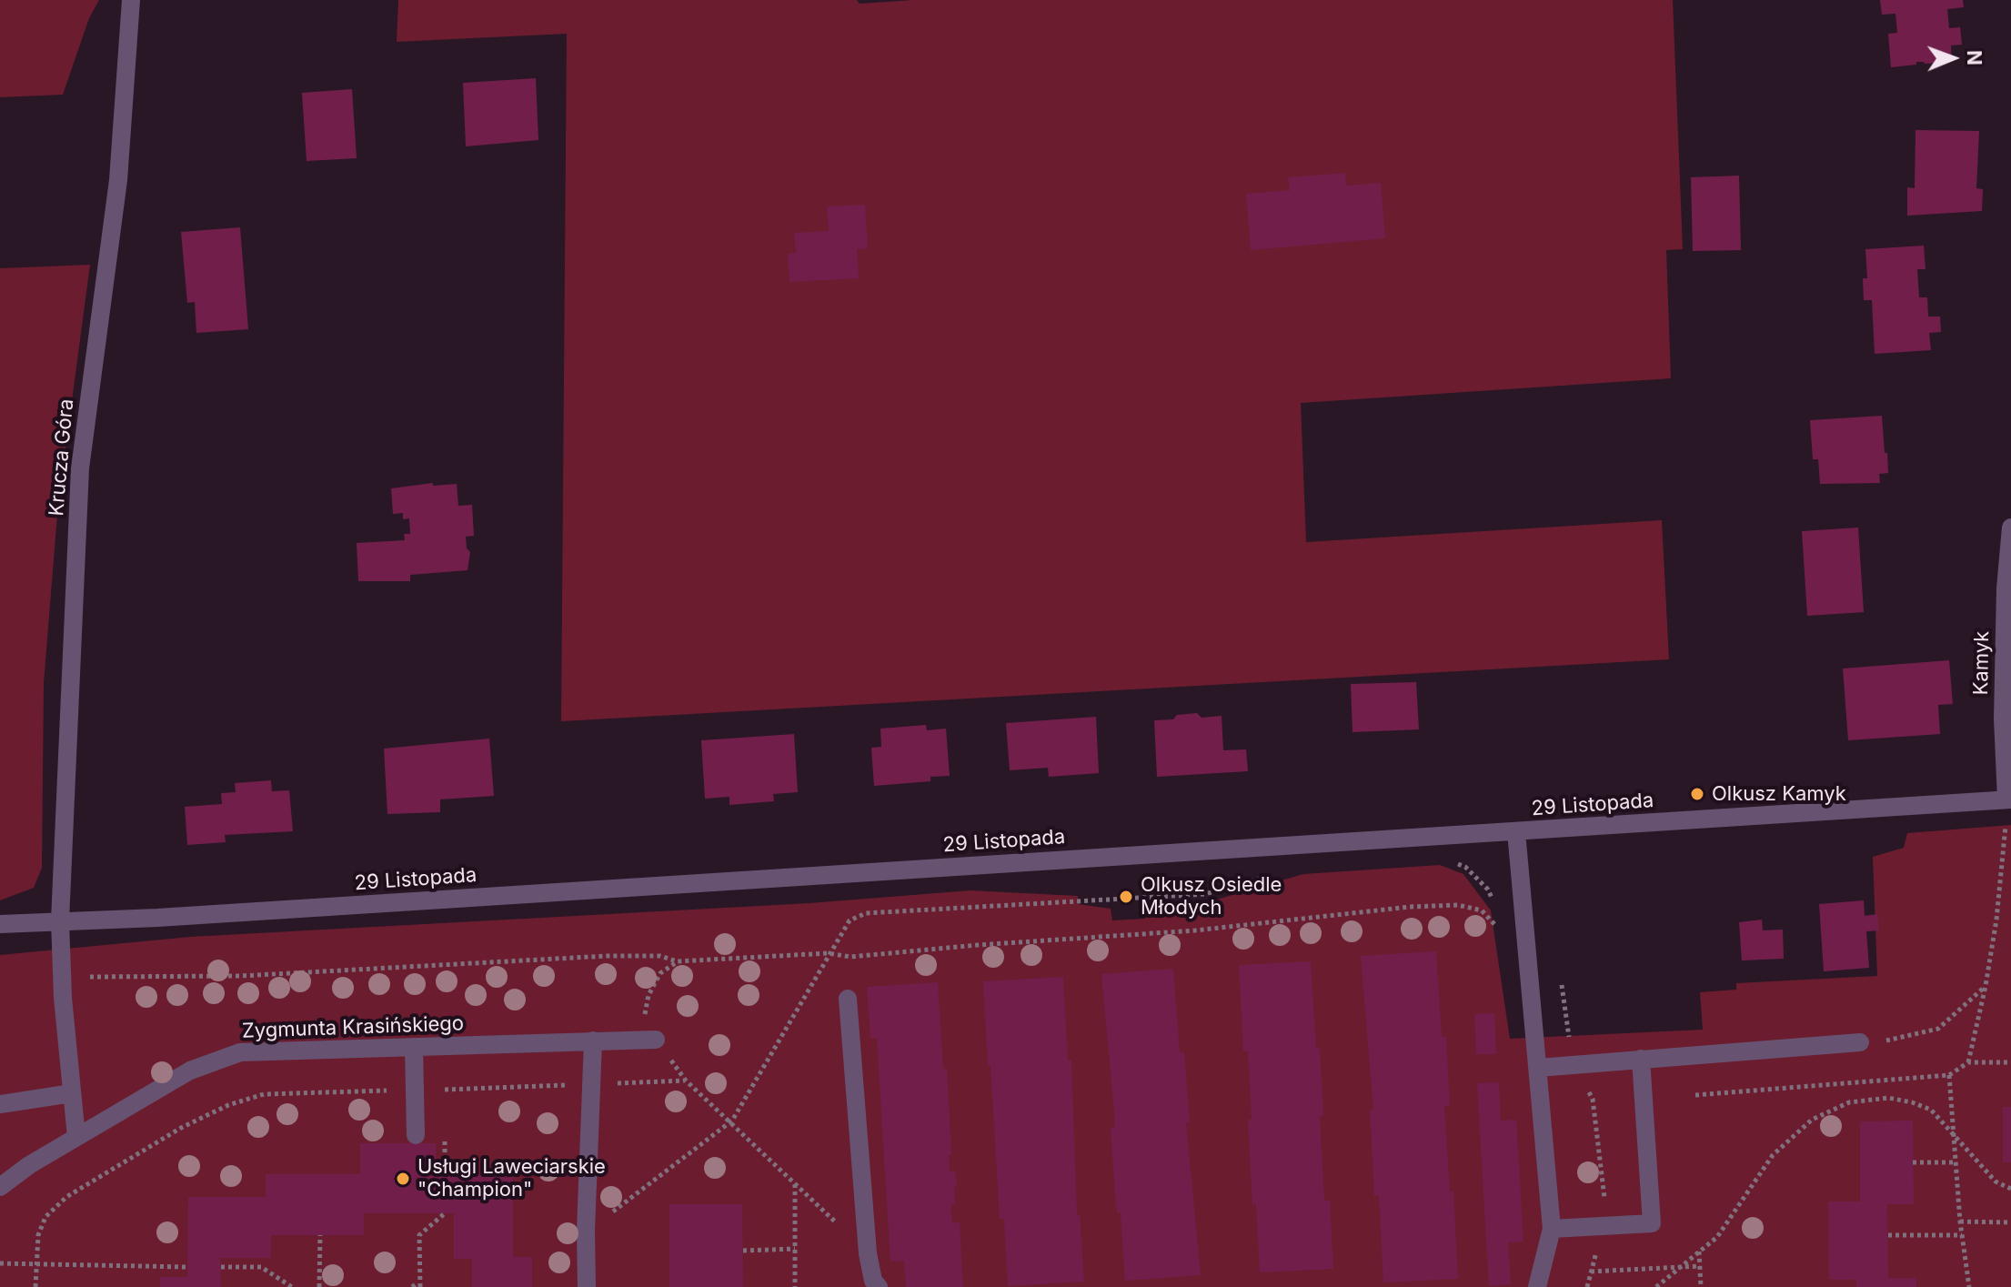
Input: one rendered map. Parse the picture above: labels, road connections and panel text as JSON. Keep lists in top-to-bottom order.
{
  "streets": {
    "street": [
      "Krucza Góra",
      "Kamyk",
      "29 Listopada",
      "Zygmunta Krasińskiego"
    ]
  },
  "crossings": [
    ["Krucza Góra", "29 Listopada"],
    ["Krucza Góra", "Zygmunta Krasińskiego"],
    ["Kamyk", "29 Listopada"]
  ],
  "places": ["Olkusz Kamyk", "Olkusz Osiedle Młodych", "Usługi Laweciarskie \"Champion\""],
  "north": "right"
}
